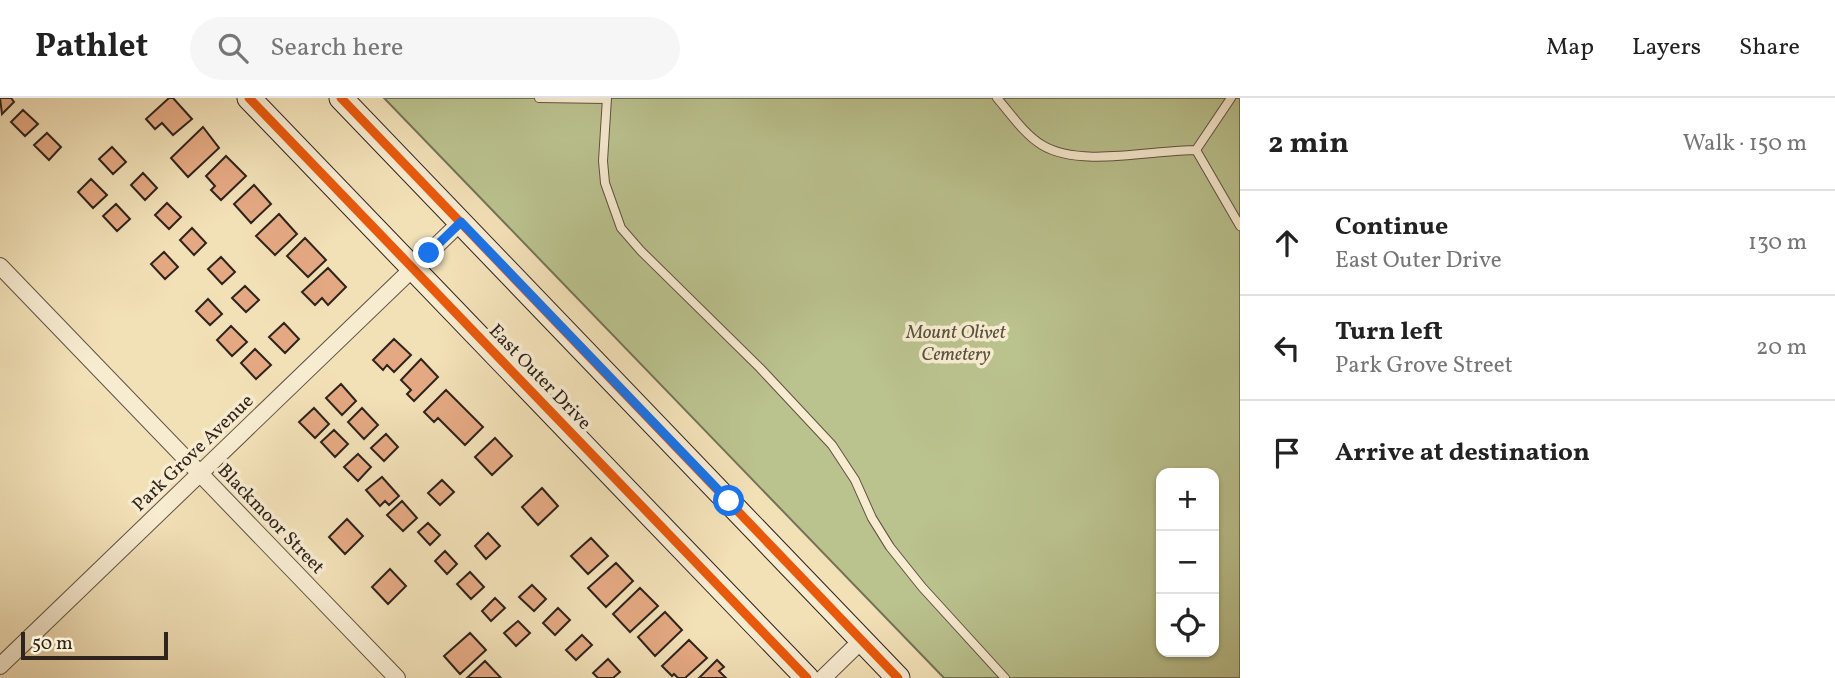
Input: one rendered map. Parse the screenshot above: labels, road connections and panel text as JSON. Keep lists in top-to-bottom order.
{
  "streets": {
    "main road": ["East Outer Drive"],
    "street": ["Park Grove Avenue", "Blackmoor Street"]
  },
  "crossings": [
    ["East Outer Drive", "Park Grove Avenue"],
    ["Park Grove Avenue", "Blackmoor Street"]
  ],
  "parks": ["Mount Olivet Cemetery"],
  "scale_bar": "50 m",
  "page": {
    "header": "Pathlet",
    "search": "Search here",
    "nav": ["Map", "Layers", "Share"],
    "heading": ["2 min", "Walk · 150 m"],
    "list": [
      ["Continue", "East Outer Drive", "130 m"],
      ["Turn left", "Park Grove Street", "20 m"],
      "Arrive at destination"
    ],
    "map_buttons": ["+", "−"],
    "scale": "50 m"
  }
}
